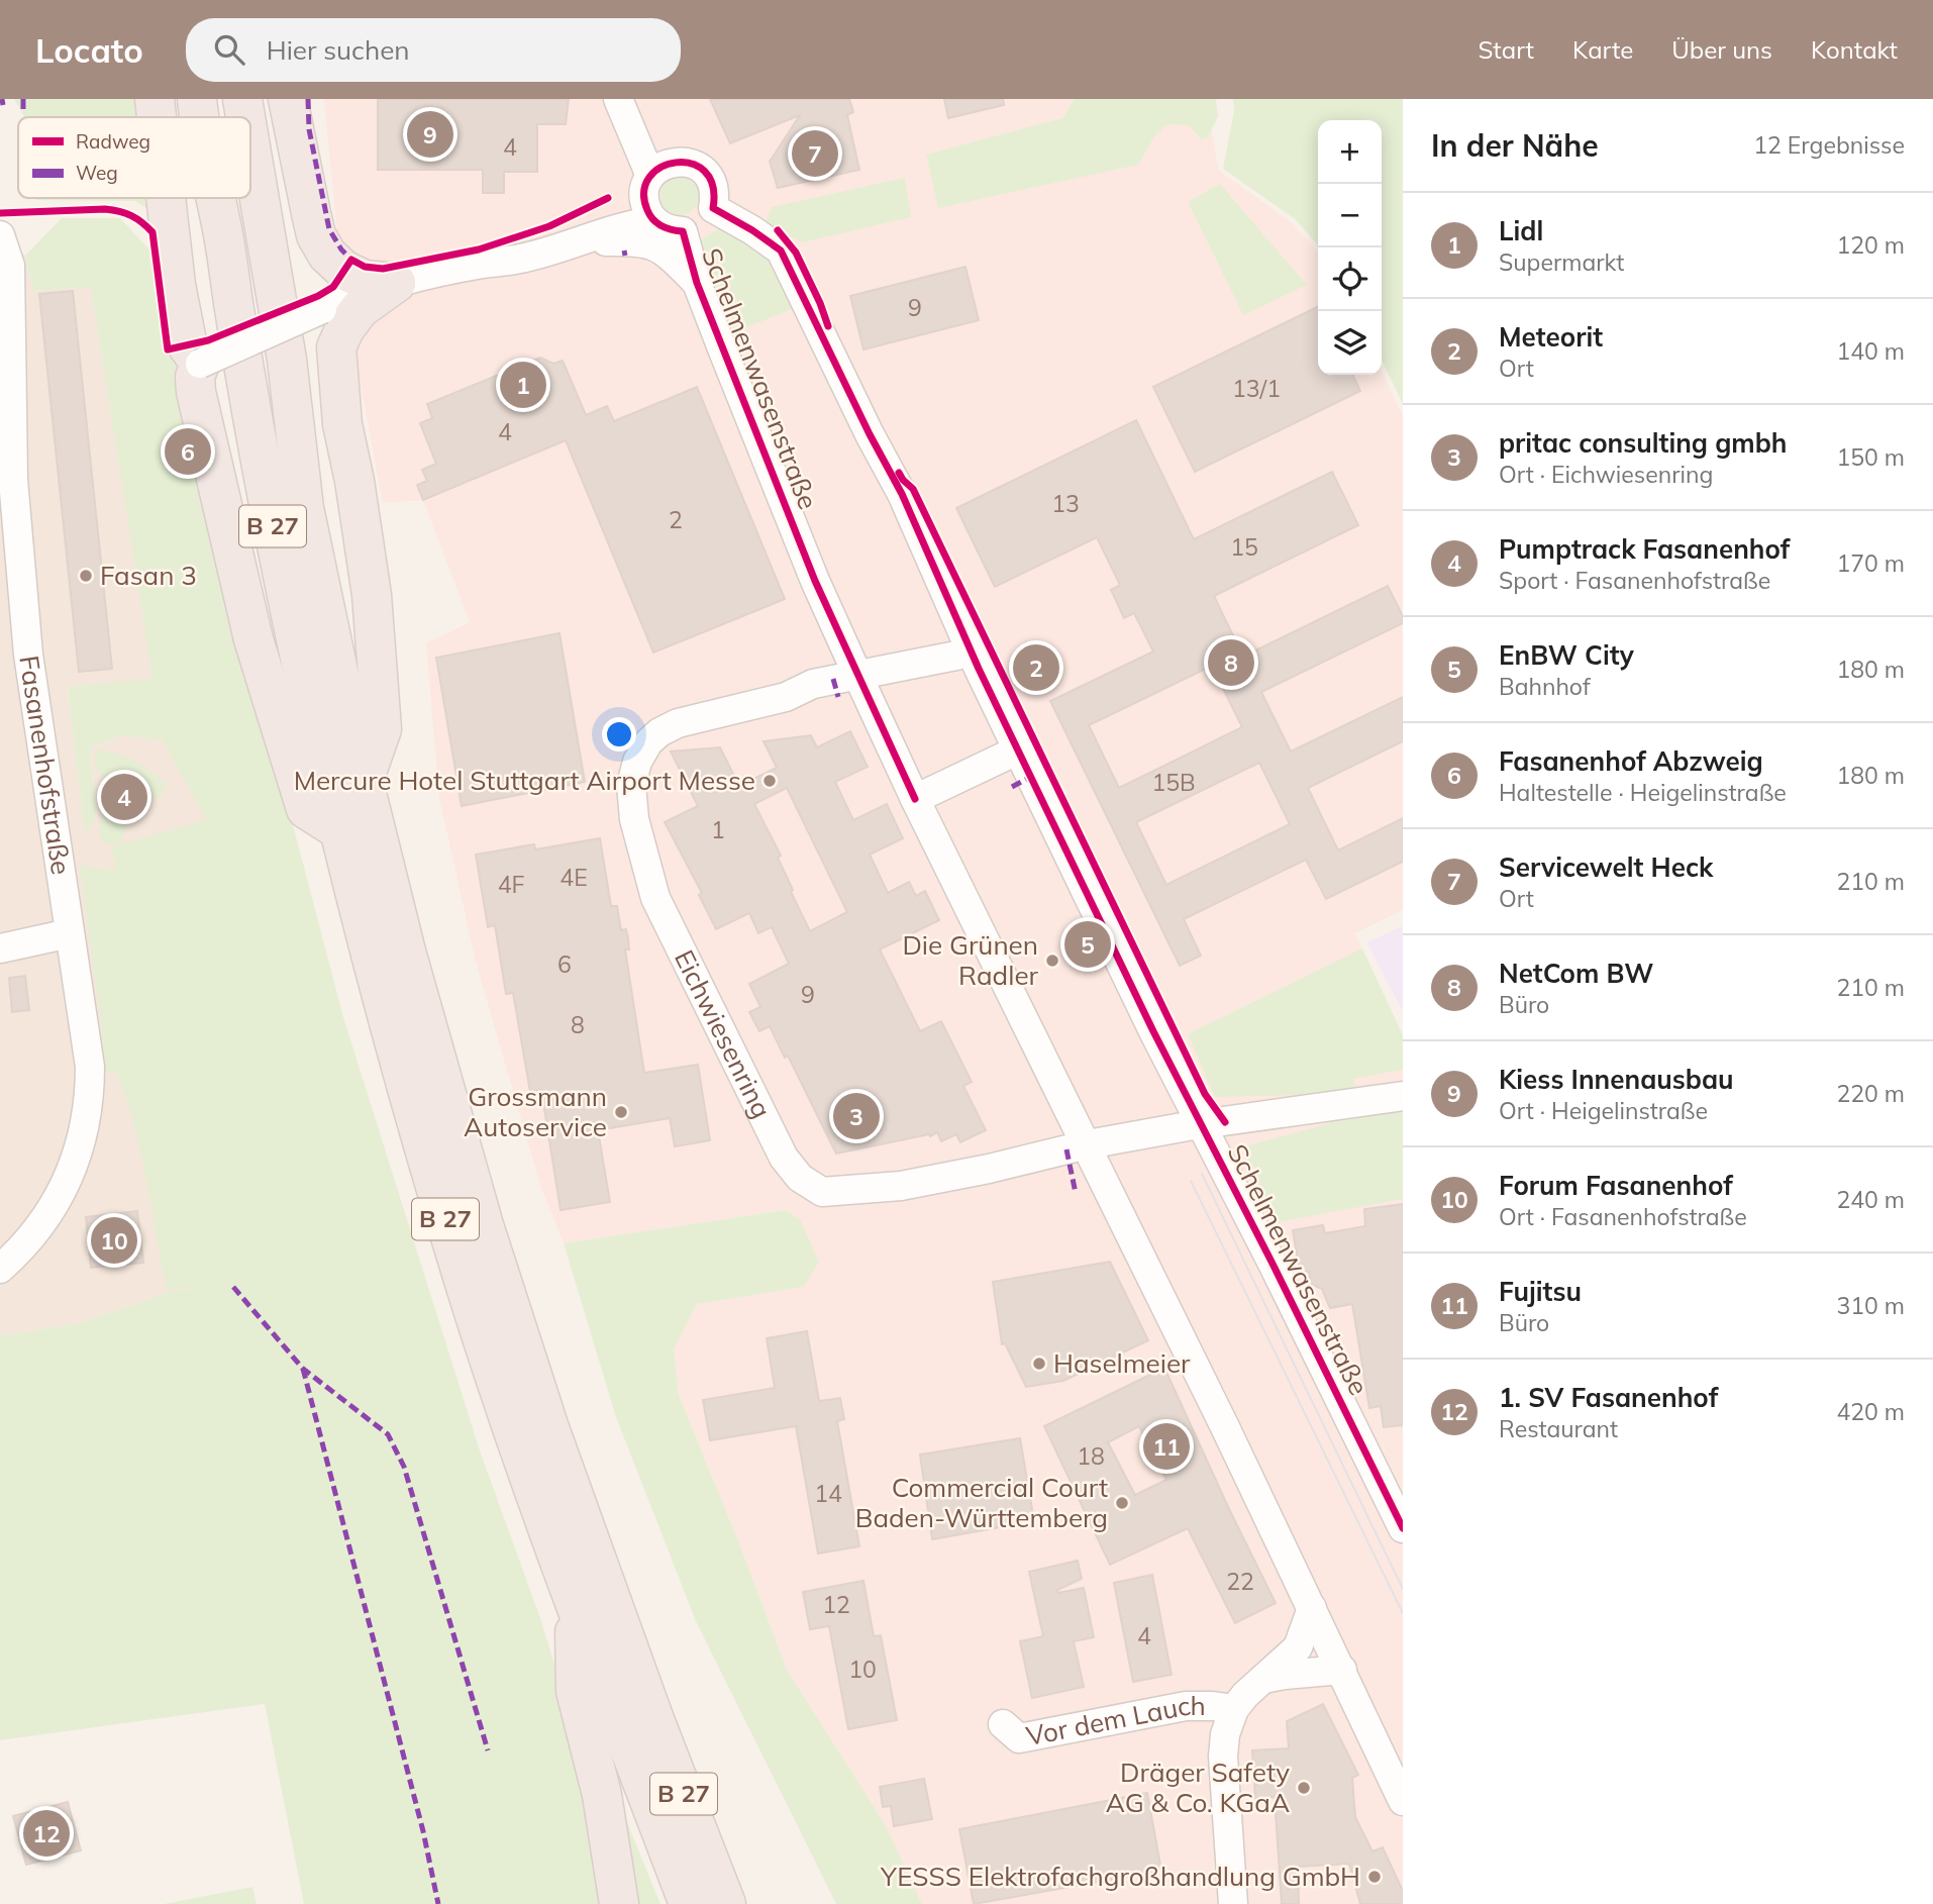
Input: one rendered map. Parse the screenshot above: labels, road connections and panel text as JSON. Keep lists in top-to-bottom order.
{
  "streets": {
    "highway": ["B 27"],
    "street": [
      "Schelmenwasenstraße",
      "Fasanenhofstraße",
      "Eichwiesenring",
      "Vor dem Lauch"
    ]
  },
  "crossings": [
    ["Schelmenwasenstraße", "Eichwiesenring"],
    ["Schelmenwasenstraße", "Vor dem Lauch"]
  ],
  "places": [
    "Fasan 3",
    "Mercure Hotel Stuttgart Airport Messe",
    "Die Grünen Radler",
    "Grossmann Autoservice",
    "Haselmeier",
    "Commercial Court Baden-Württemberg",
    "Dräger Safety AG & Co. KGaA",
    "YESSS Elektrofachgroßhandlung GmbH"
  ],
  "house_numbers": [
    "4",
    "9",
    "13/1",
    "4",
    "13",
    "2",
    "15",
    "15B",
    "1",
    "4E",
    "4F",
    "6",
    "9",
    "8",
    "18",
    "14",
    "22",
    "12",
    "4",
    "10"
  ],
  "legend": ["Radweg", "Weg"],
  "page": {
    "header": "Locato",
    "search": "Hier suchen",
    "nav": [
      "Start",
      "Karte",
      "Über uns",
      "Kontakt"
    ],
    "heading": ["In der Nähe", "12 Ergebnisse"],
    "pins": [
      "9",
      "7",
      "1",
      "6",
      "8",
      "2",
      "4",
      "5",
      "3",
      "10",
      "11",
      "12"
    ],
    "map_buttons": ["+", "−"],
    "list": [
      {
        "mark": "1",
        "name": "Lidl",
        "note": "Supermarkt",
        "value": "120 m"
      },
      {
        "mark": "2",
        "name": "Meteorit",
        "note": "Ort",
        "value": "140 m"
      },
      {
        "mark": "3",
        "name": "pritac consulting gmbh",
        "note": "Ort · Eichwiesenring",
        "value": "150 m"
      },
      {
        "mark": "4",
        "name": "Pumptrack Fasanenhof",
        "note": "Sport · Fasanenhofstraße",
        "value": "170 m"
      },
      {
        "mark": "5",
        "name": "EnBW City",
        "note": "Bahnhof",
        "value": "180 m"
      },
      {
        "mark": "6",
        "name": "Fasanenhof Abzweig",
        "note": "Haltestelle · Heigelinstraße",
        "value": "180 m"
      },
      {
        "mark": "7",
        "name": "Servicewelt Heck",
        "note": "Ort",
        "value": "210 m"
      },
      {
        "mark": "8",
        "name": "NetCom BW",
        "note": "Büro",
        "value": "210 m"
      },
      {
        "mark": "9",
        "name": "Kiess Innenausbau",
        "note": "Ort · Heigelinstraße",
        "value": "220 m"
      },
      {
        "mark": "10",
        "name": "Forum Fasanenhof",
        "note": "Ort · Fasanenhofstraße",
        "value": "240 m"
      },
      {
        "mark": "11",
        "name": "Fujitsu",
        "note": "Büro",
        "value": "310 m"
      },
      {
        "mark": "12",
        "name": "1. SV Fasanenhof",
        "note": "Restaurant",
        "value": "420 m"
      }
    ]
  }
}
